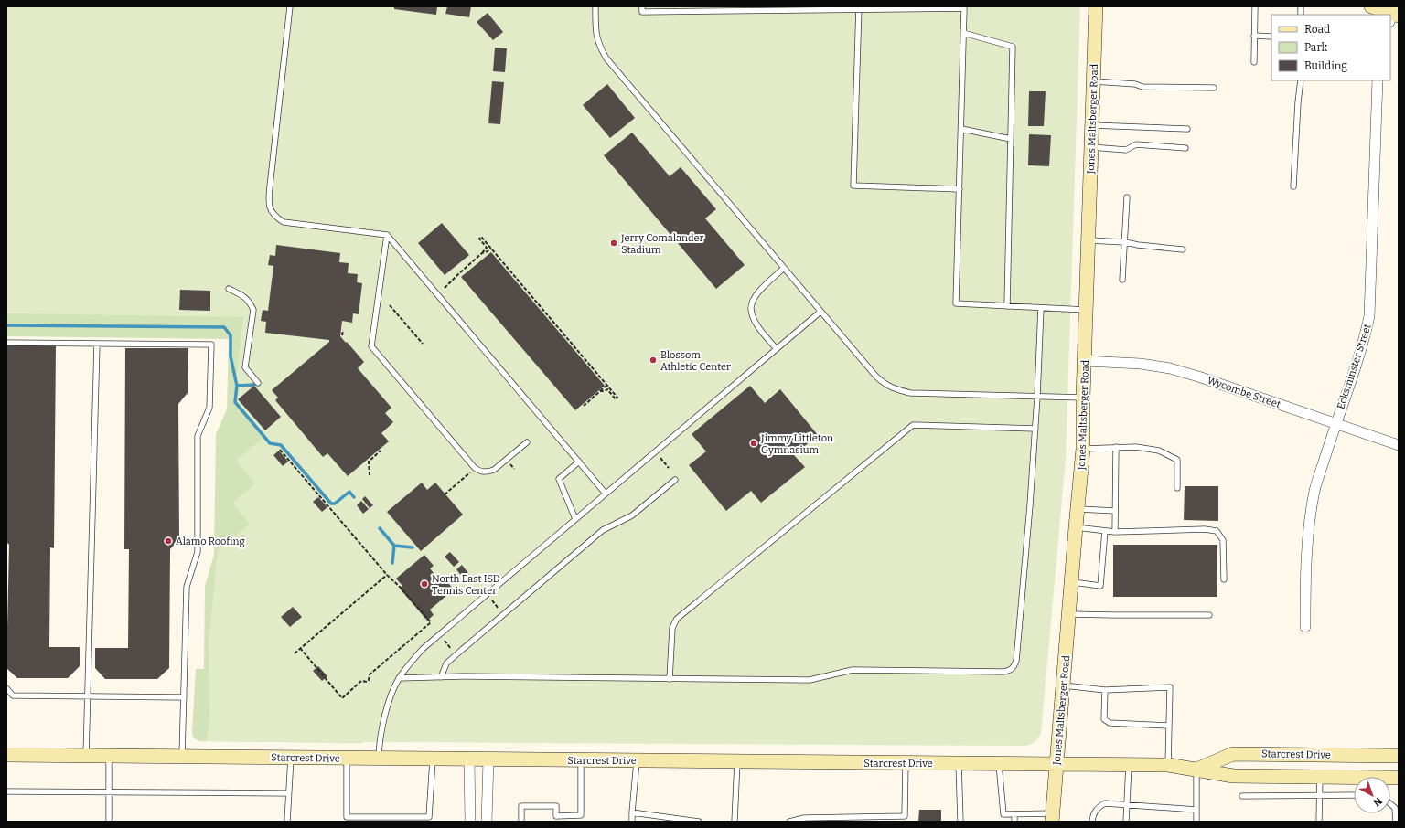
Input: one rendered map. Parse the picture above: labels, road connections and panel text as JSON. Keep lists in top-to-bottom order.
{
  "streets": {
    "main road": ["Jones Maltsberger Road", "Starcrest Drive"],
    "street": ["Ecksminster Street", "Wycombe Street"]
  },
  "crossings": [
    ["Jones Maltsberger Road", "Wycombe Street"],
    ["Jones Maltsberger Road", "Starcrest Drive"],
    ["Ecksminster Street", "Wycombe Street"]
  ],
  "places": [
    "Jerry Comalander Stadium",
    "Blossom Athletic Center",
    "Jimmy Littleton Gymnasium",
    "Alamo Roofing",
    "North East ISD Tennis Center"
  ],
  "legend": ["Road", "Park", "Building"],
  "north": "bottom right"
}
